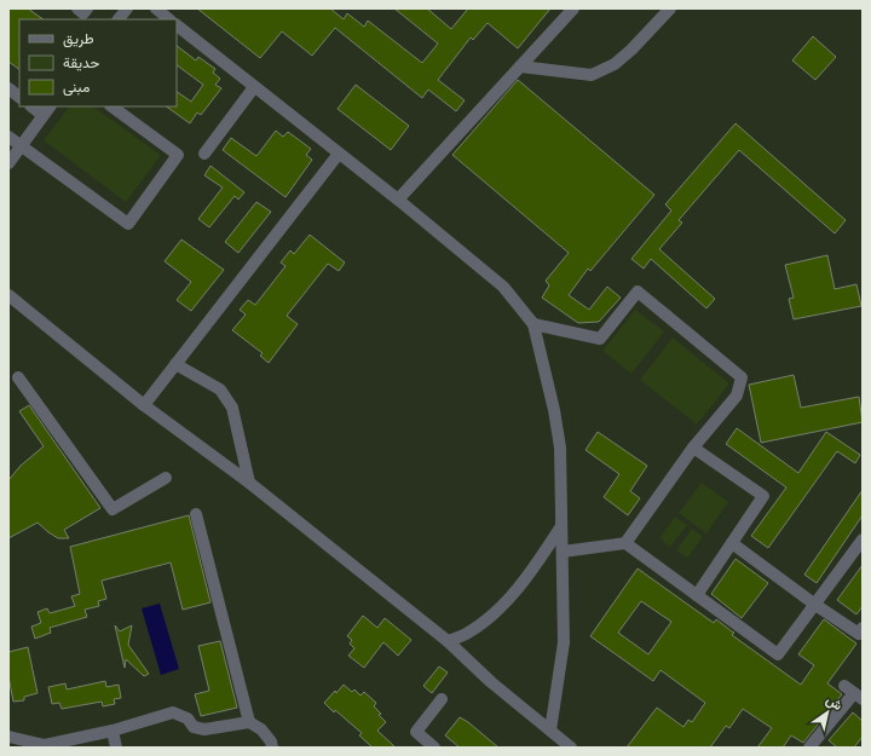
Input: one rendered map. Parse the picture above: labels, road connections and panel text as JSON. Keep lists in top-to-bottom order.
{
  "legend": ["طريق", "حديقة", "مبنى"],
  "north": "top right"
}
